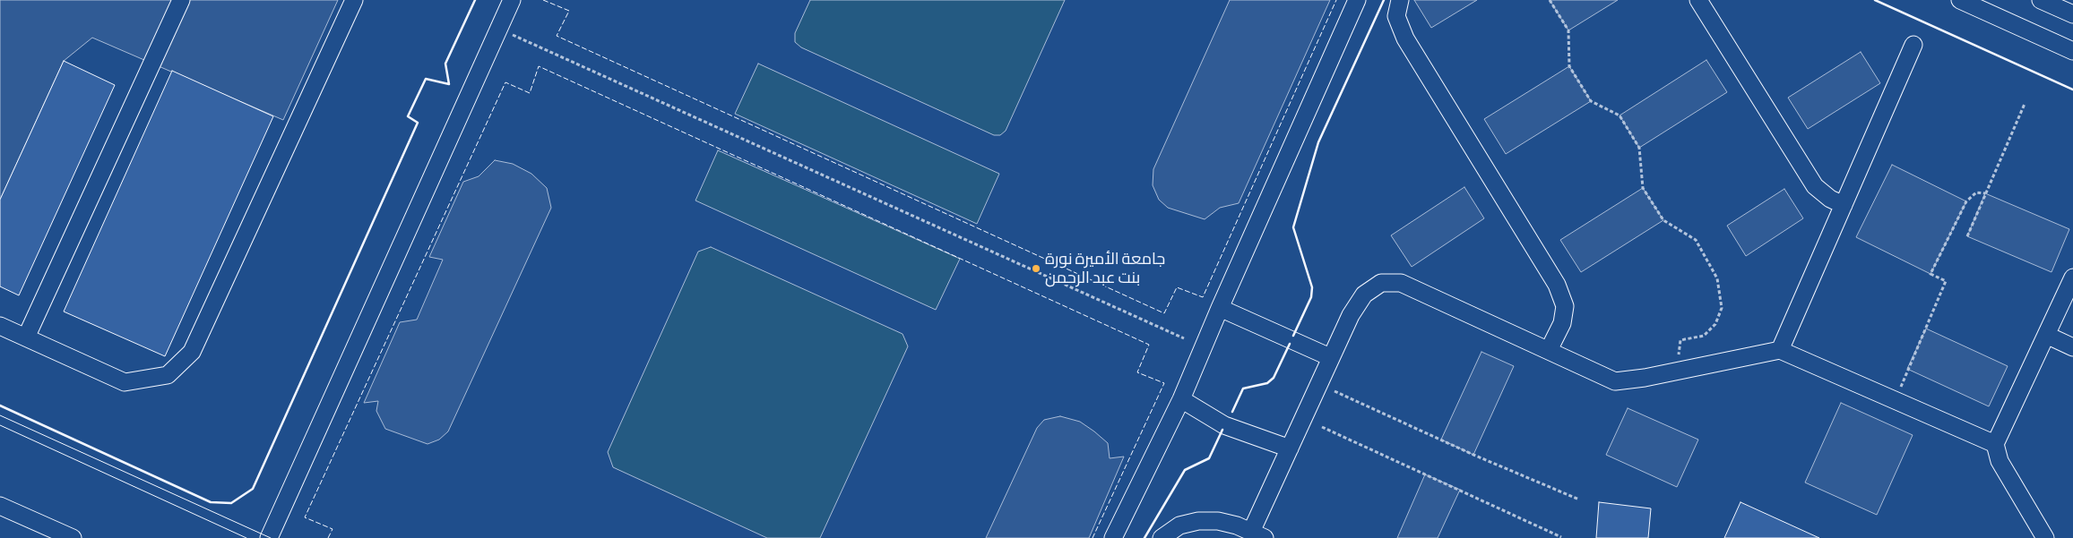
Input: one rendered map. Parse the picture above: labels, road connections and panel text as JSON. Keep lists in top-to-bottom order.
{
  "places": ["جامعة الأميرة نورة بنت عبد الرحمن"]
}
